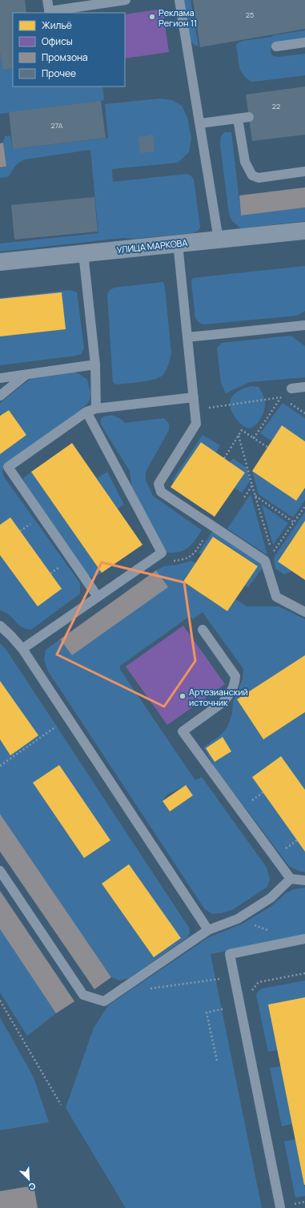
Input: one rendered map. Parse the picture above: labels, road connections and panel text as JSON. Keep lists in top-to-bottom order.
{
  "streets": {
    "street": ["УЛИЦА МАРКОВА"]
  },
  "places": ["Реклама Регион 11", "Артезианский источник"],
  "house_numbers": ["25", "22", "27А"],
  "legend": [
    "Жильё",
    "Офисы",
    "Промзона",
    "Прочее"
  ],
  "north": "bottom right"
}
